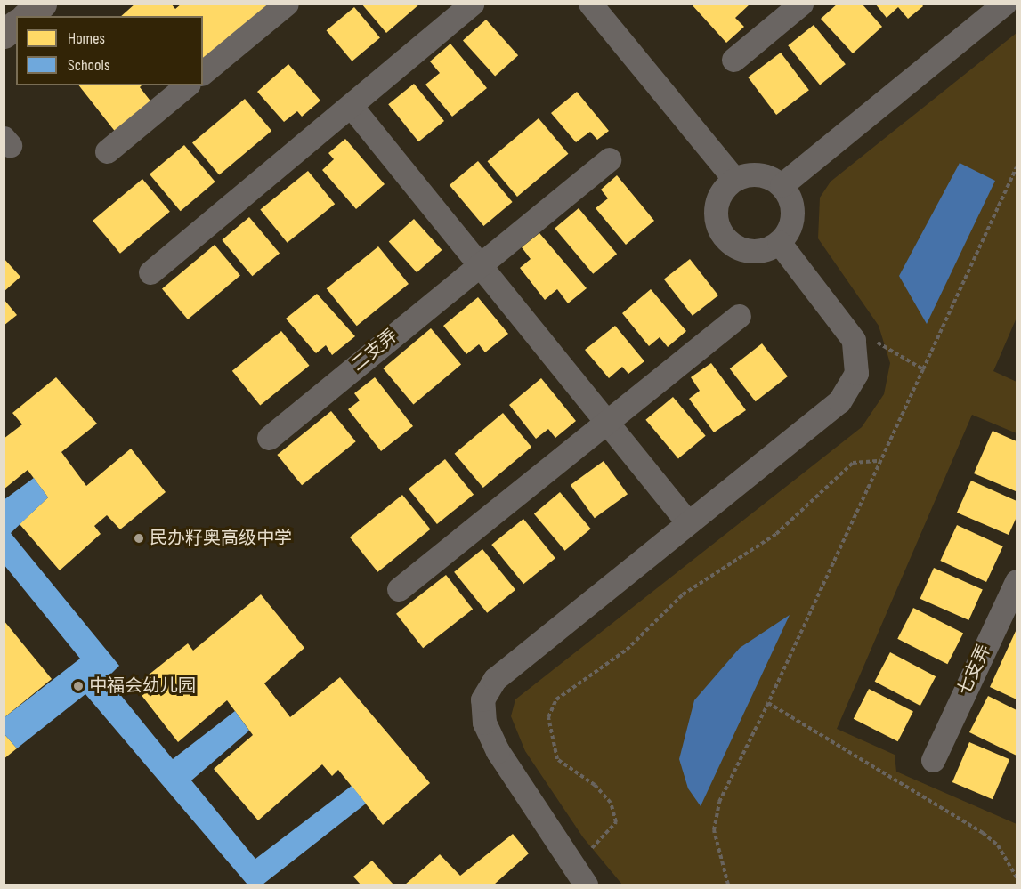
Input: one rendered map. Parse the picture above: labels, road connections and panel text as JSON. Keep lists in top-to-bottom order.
{
  "streets": {
    "street": ["二支弄", "七支弄"]
  },
  "places": ["民办籽奥高级中学", "中福会幼儿园"],
  "legend": ["Homes", "Schools"]
}
